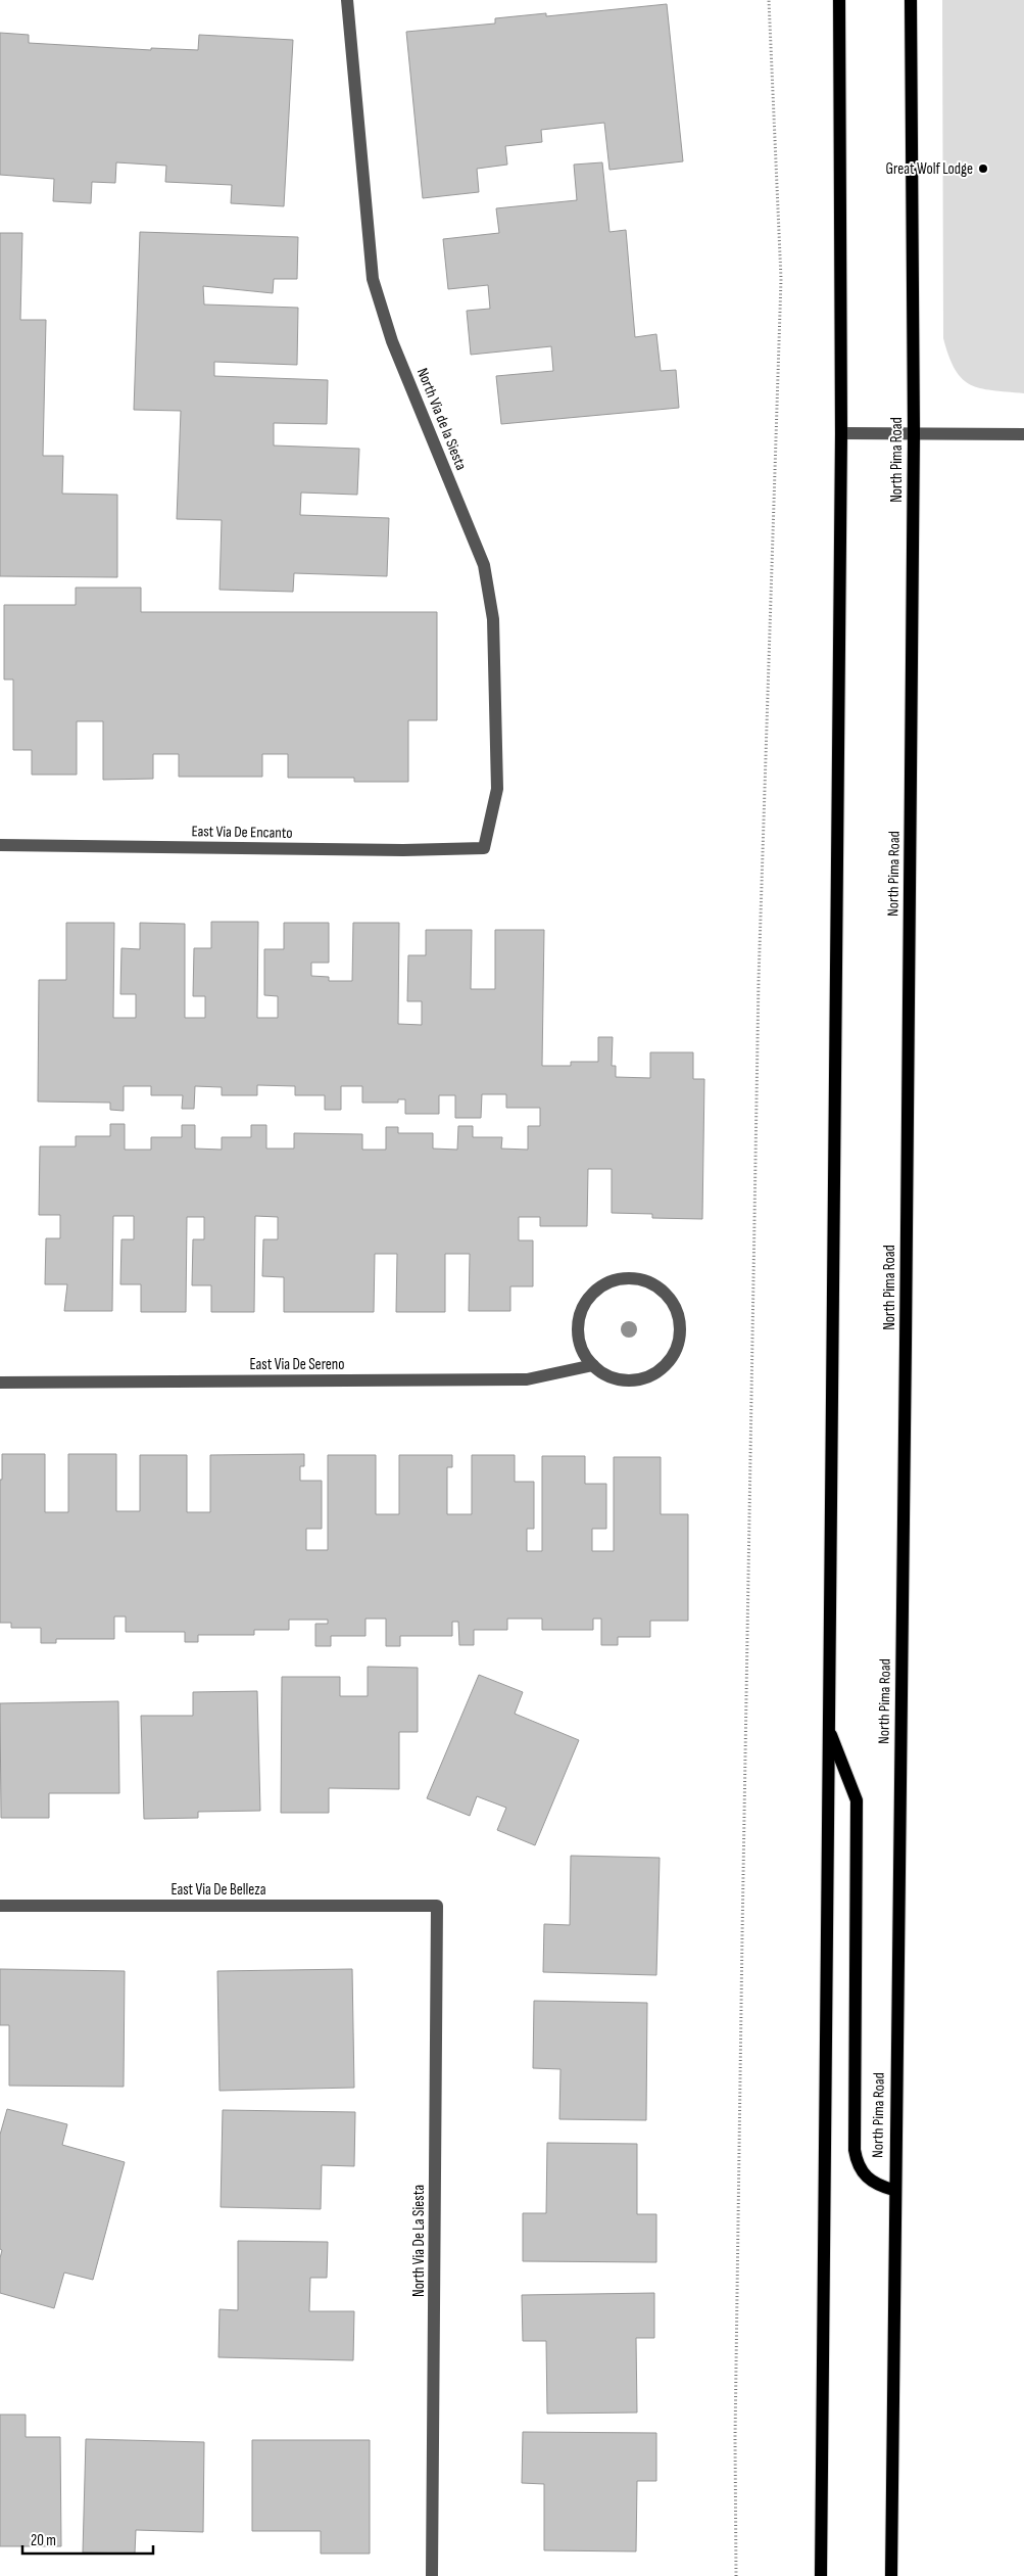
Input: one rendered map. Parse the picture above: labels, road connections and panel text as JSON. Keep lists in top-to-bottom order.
{
  "streets": {
    "main road": ["North Pima Road"],
    "street": [
      "North Via de la Siesta",
      "East Via De Encanto",
      "East Via De Sereno",
      "East Via De Belleza",
      "North Via De La Siesta"
    ]
  },
  "crossings": [
    ["North Via de la Siesta", "East Via De Encanto"],
    ["East Via De Belleza", "North Via De La Siesta"]
  ],
  "places": ["Great Wolf Lodge"],
  "scale_bar": "20 m"
}
